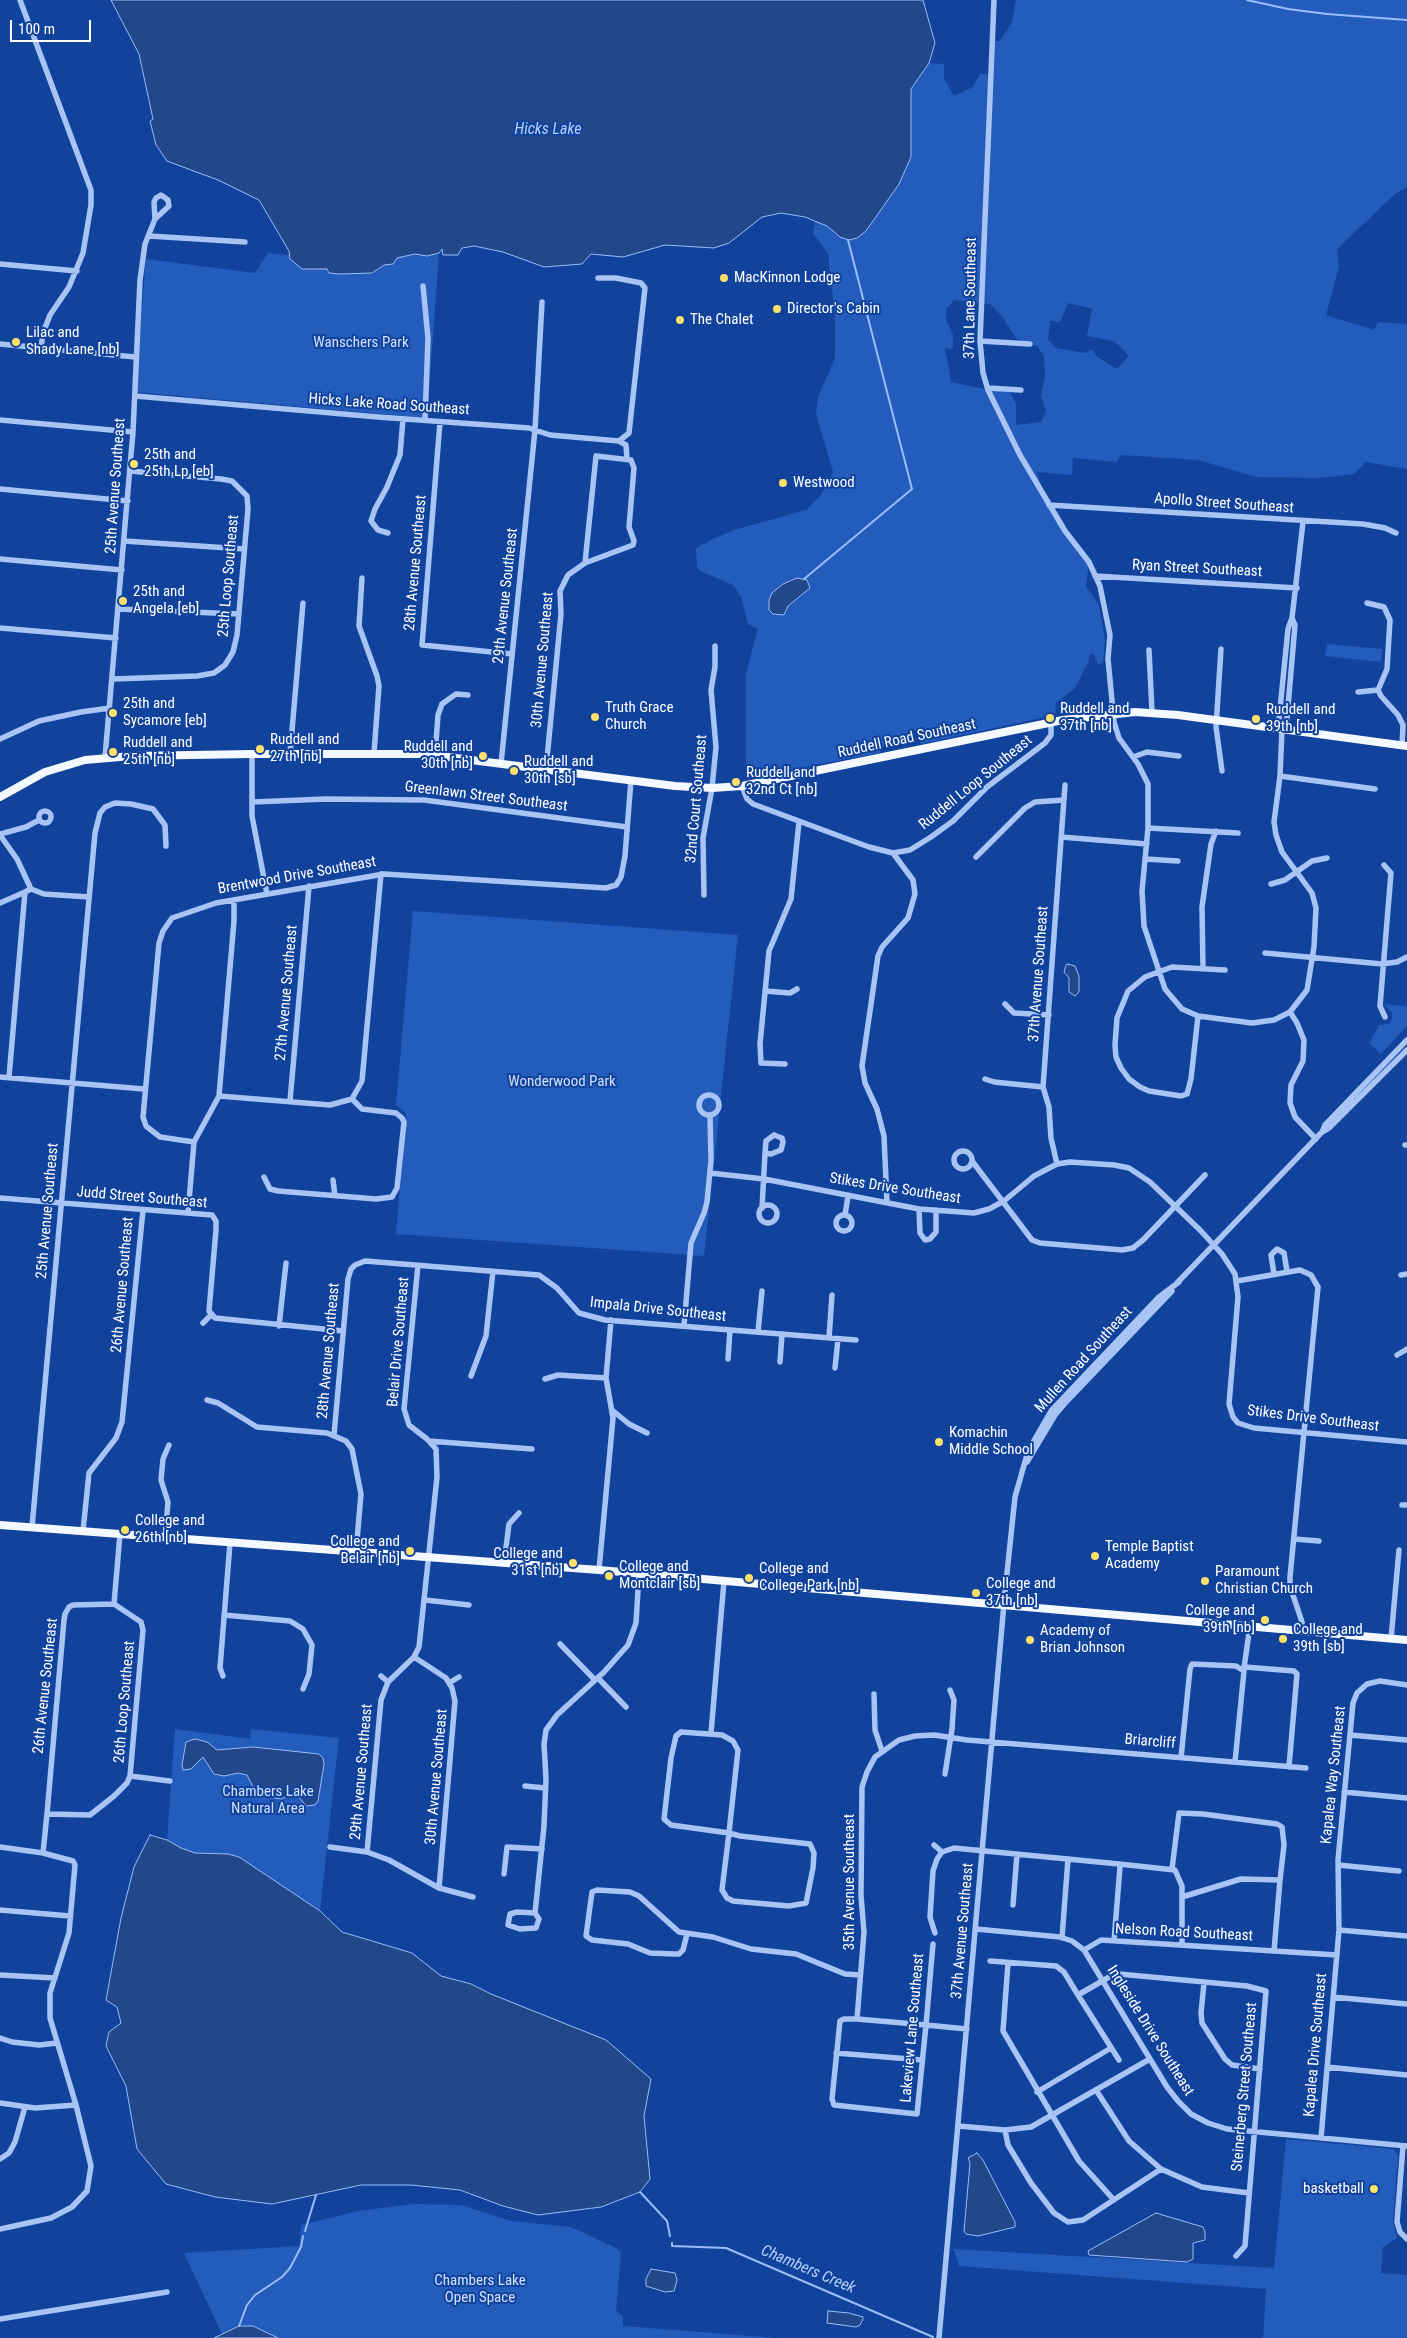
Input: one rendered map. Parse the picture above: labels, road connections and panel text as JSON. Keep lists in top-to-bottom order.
{
  "streets": {
    "main road": ["Ruddell Road Southeast"],
    "street": [
      "37th Lane Southeast",
      "Hicks Lake Road Southeast",
      "25th Avenue Southeast",
      "Apollo Street Southeast",
      "28th Avenue Southeast",
      "Ryan Street Southeast",
      "25th Loop Southeast",
      "29th Avenue Southeast",
      "30th Avenue Southeast",
      "Ruddell Loop Southeast",
      "Greenlawn Street Southeast",
      "32nd Court Southeast",
      "Brentwood Drive Southeast",
      "37th Avenue Southeast",
      "27th Avenue Southeast",
      "Stikes Drive Southeast",
      "Judd Street Southeast",
      "26th Avenue Southeast",
      "Impala Drive Southeast",
      "Belair Drive Southeast",
      "Mullen Road Southeast",
      "26th Loop Southeast",
      "Briarcliff",
      "Kapalea Way Southeast",
      "35th Avenue Southeast",
      "Nelson Road Southeast",
      "Lakeview Lane Southeast",
      "Ingleside Drive Southeast",
      "Kapalea Drive Southeast",
      "Steinerberg Street Southeast"
    ]
  },
  "crossings": [
    ["37th Lane Southeast", "Apollo Street Southeast"],
    ["37th Lane Southeast", "Ryan Street Southeast"],
    ["37th Lane Southeast", "Ruddell Road Southeast"],
    ["Hicks Lake Road Southeast", "25th Avenue Southeast"],
    ["Hicks Lake Road Southeast", "28th Avenue Southeast"],
    ["Hicks Lake Road Southeast", "29th Avenue Southeast"],
    ["25th Avenue Southeast", "25th Loop Southeast"],
    ["25th Avenue Southeast", "Ruddell Road Southeast"],
    ["25th Avenue Southeast", "Judd Street Southeast"],
    ["28th Avenue Southeast", "29th Avenue Southeast"],
    ["28th Avenue Southeast", "Impala Drive Southeast"],
    ["29th Avenue Southeast", "Ruddell Road Southeast"],
    ["30th Avenue Southeast", "Ruddell Road Southeast"],
    ["Ruddell Road Southeast", "Ruddell Loop Southeast"],
    ["Ruddell Road Southeast", "32nd Court Southeast"],
    ["Ruddell Road Southeast", "Brentwood Drive Southeast"],
    ["Greenlawn Street Southeast", "Brentwood Drive Southeast"],
    ["Brentwood Drive Southeast", "27th Avenue Southeast"],
    ["37th Avenue Southeast", "Stikes Drive Southeast"],
    ["37th Avenue Southeast", "Mullen Road Southeast"],
    ["37th Avenue Southeast", "Briarcliff"],
    ["Stikes Drive Southeast", "Mullen Road Southeast"],
    ["Judd Street Southeast", "26th Avenue Southeast"],
    ["26th Avenue Southeast", "26th Loop Southeast"],
    ["Impala Drive Southeast", "Belair Drive Southeast"],
    ["Briarcliff", "35th Avenue Southeast"],
    ["Kapalea Way Southeast", "Kapalea Drive Southeast"],
    ["Nelson Road Southeast", "Ingleside Drive Southeast"],
    ["Nelson Road Southeast", "Kapalea Drive Southeast"],
    ["Ingleside Drive Southeast", "Kapalea Drive Southeast"],
    ["Ingleside Drive Southeast", "Steinerberg Street Southeast"]
  ],
  "water": ["Hicks Lake", "Chambers Creek"],
  "parks": [
    "Wanschers Park",
    "Wonderwood Park",
    "Chambers Lake Natural Area",
    "Chambers Lake Open Space"
  ],
  "places": [
    "MacKinnon Lodge",
    "Director's Cabin",
    "The Chalet",
    "Lilac and Shady Lane [nb]",
    "25th and 25th Lp [eb]",
    "Westwood",
    "25th and Angela [eb]",
    "25th and Sycamore [eb]",
    "Truth Grace Church",
    "Ruddell and 37th [nb]",
    "Ruddell and 39th [nb]",
    "Ruddell and 27th [nb]",
    "Ruddell and 25th [nb]",
    "Ruddell and 30th [nb]",
    "Ruddell and 30th [sb]",
    "Ruddell and 32nd Ct [nb]",
    "Komachin Middle School",
    "College and 26th [nb]",
    "College and Belair [nb]",
    "Temple Baptist Academy",
    "College and 31st [nb]",
    "College and Montclair [sb]",
    "College and College Park [nb]",
    "Paramount Christian Church",
    "College and 37th [nb]",
    "College and 39th [nb]",
    "College and 39th [sb]",
    "Academy of Brian Johnson",
    "basketball"
  ],
  "scale_bar": "100 m"
}
